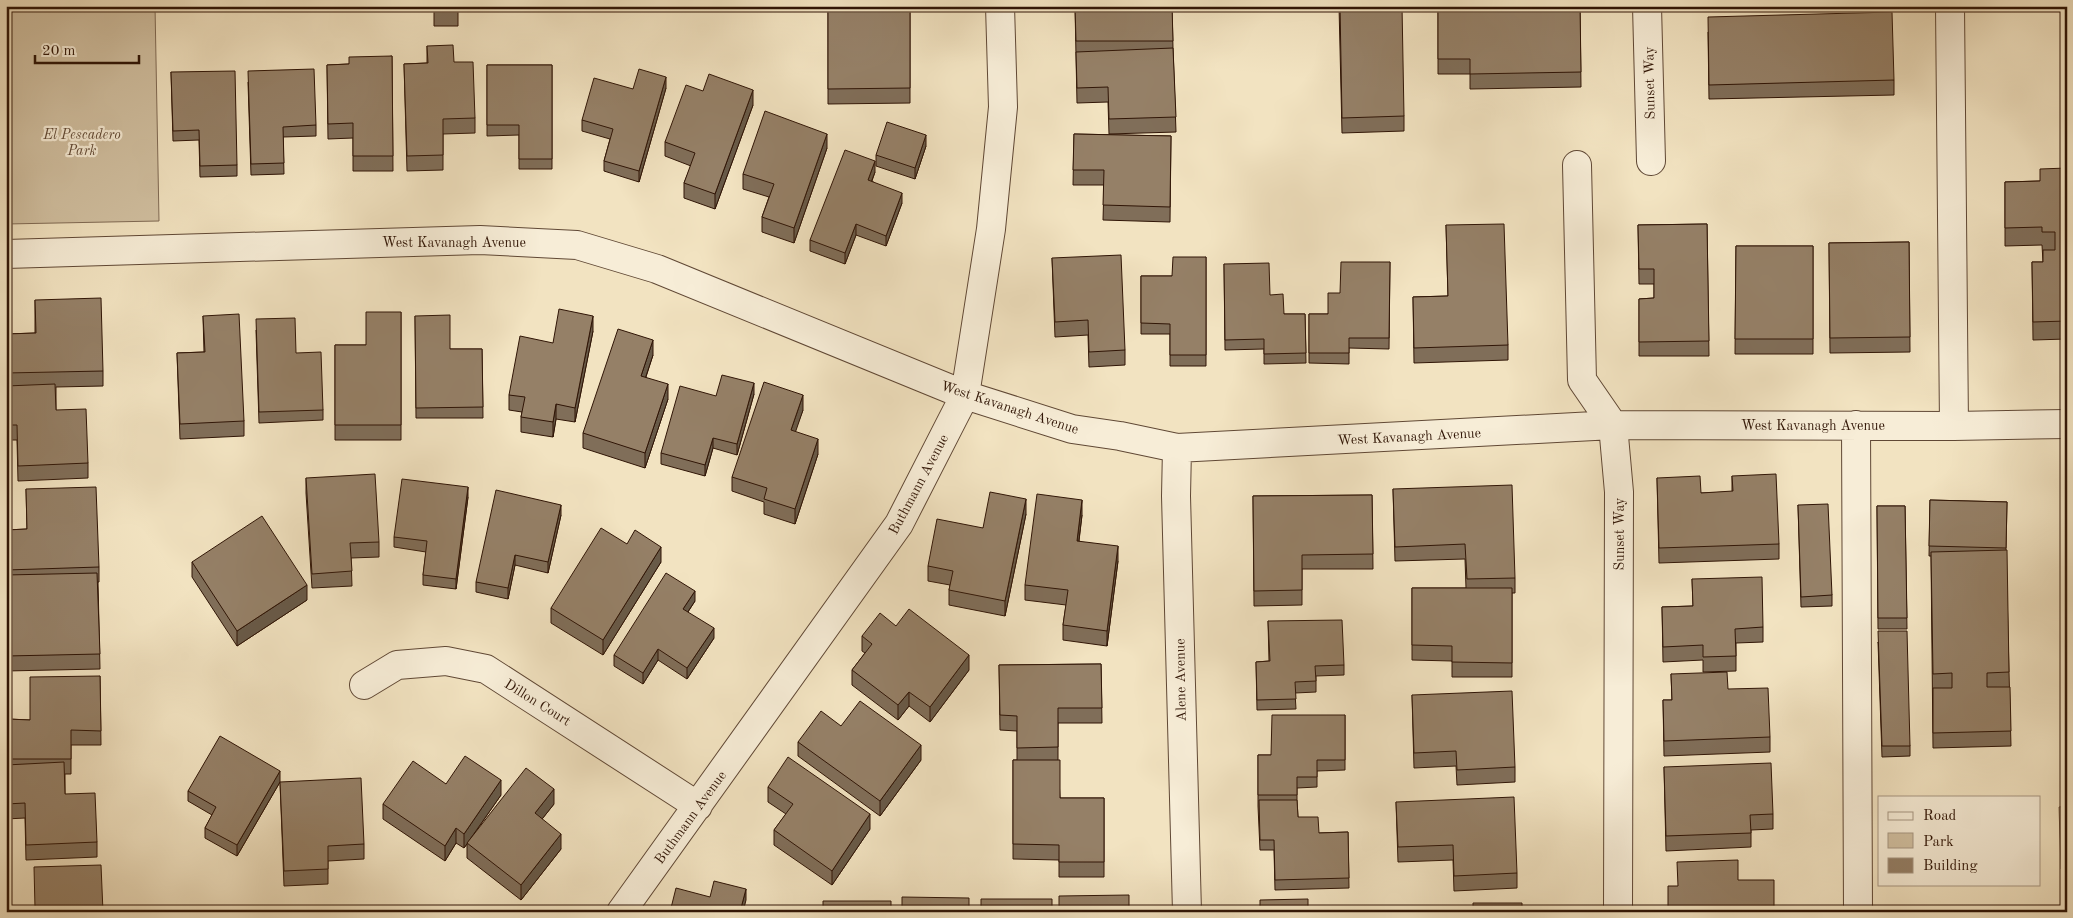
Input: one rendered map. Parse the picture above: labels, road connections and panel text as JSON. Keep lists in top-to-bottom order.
{
  "streets": {
    "street": [
      "Sunset Way",
      "West Kavanagh Avenue",
      "Buthmann Avenue",
      "Alene Avenue",
      "Dillon Court"
    ]
  },
  "crossings": [
    ["Sunset Way", "West Kavanagh Avenue"],
    ["West Kavanagh Avenue", "Buthmann Avenue"],
    ["West Kavanagh Avenue", "Alene Avenue"],
    ["Buthmann Avenue", "Dillon Court"]
  ],
  "parks": ["El Pescadero Park"],
  "legend": ["Road", "Park", "Building"],
  "scale_bar": "20 m"
}
